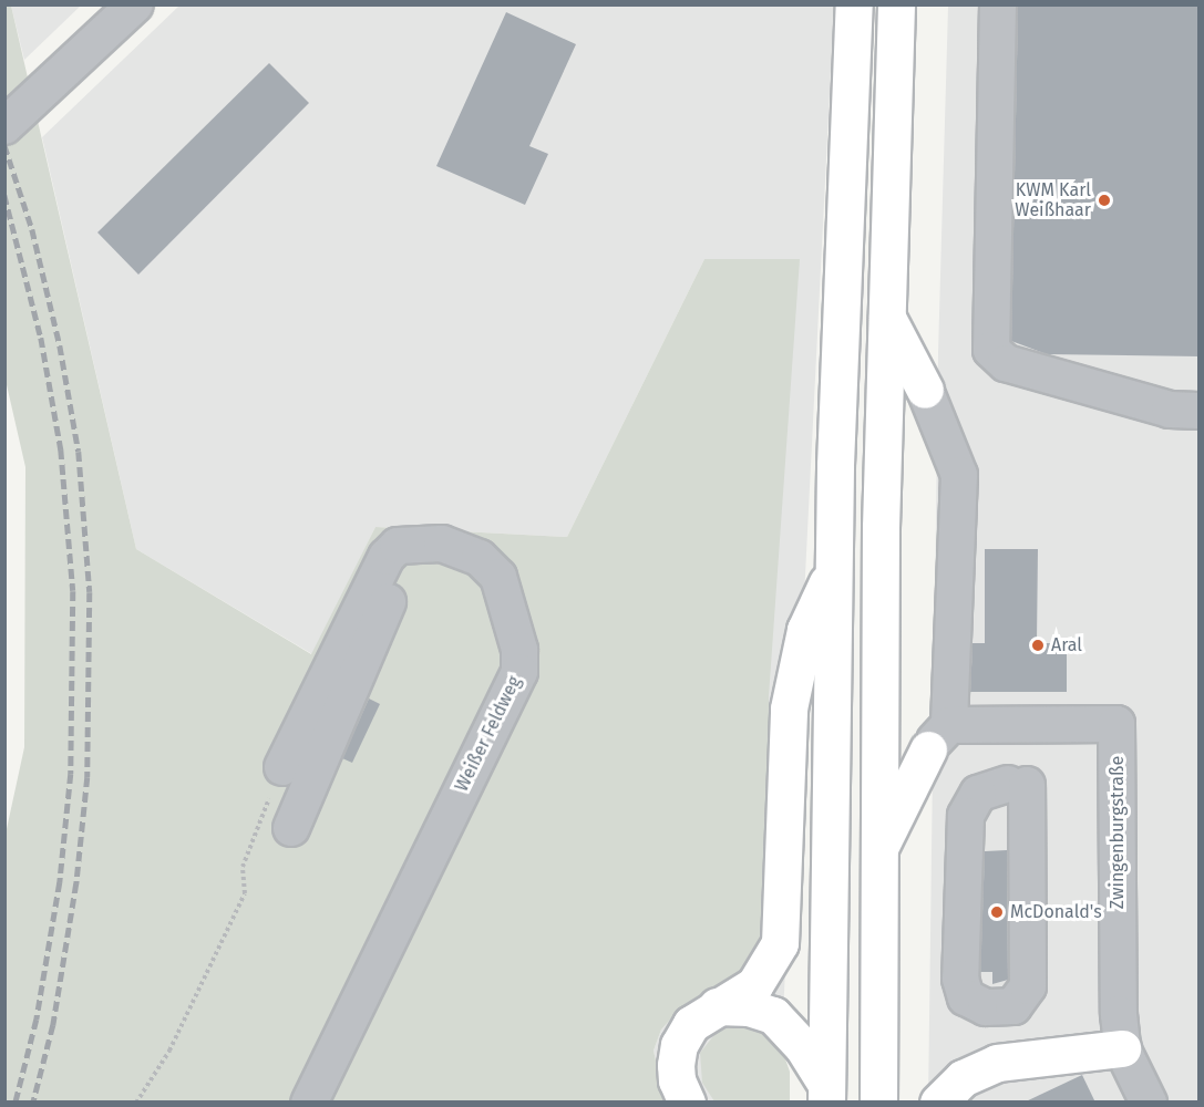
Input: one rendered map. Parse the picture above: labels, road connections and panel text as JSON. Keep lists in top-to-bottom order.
{
  "streets": {
    "street": ["Weißer Feldweg", "Zwingenburgstraße"]
  },
  "places": ["KWM Karl Weißhaar", "Aral", "McDonald's"]
}
